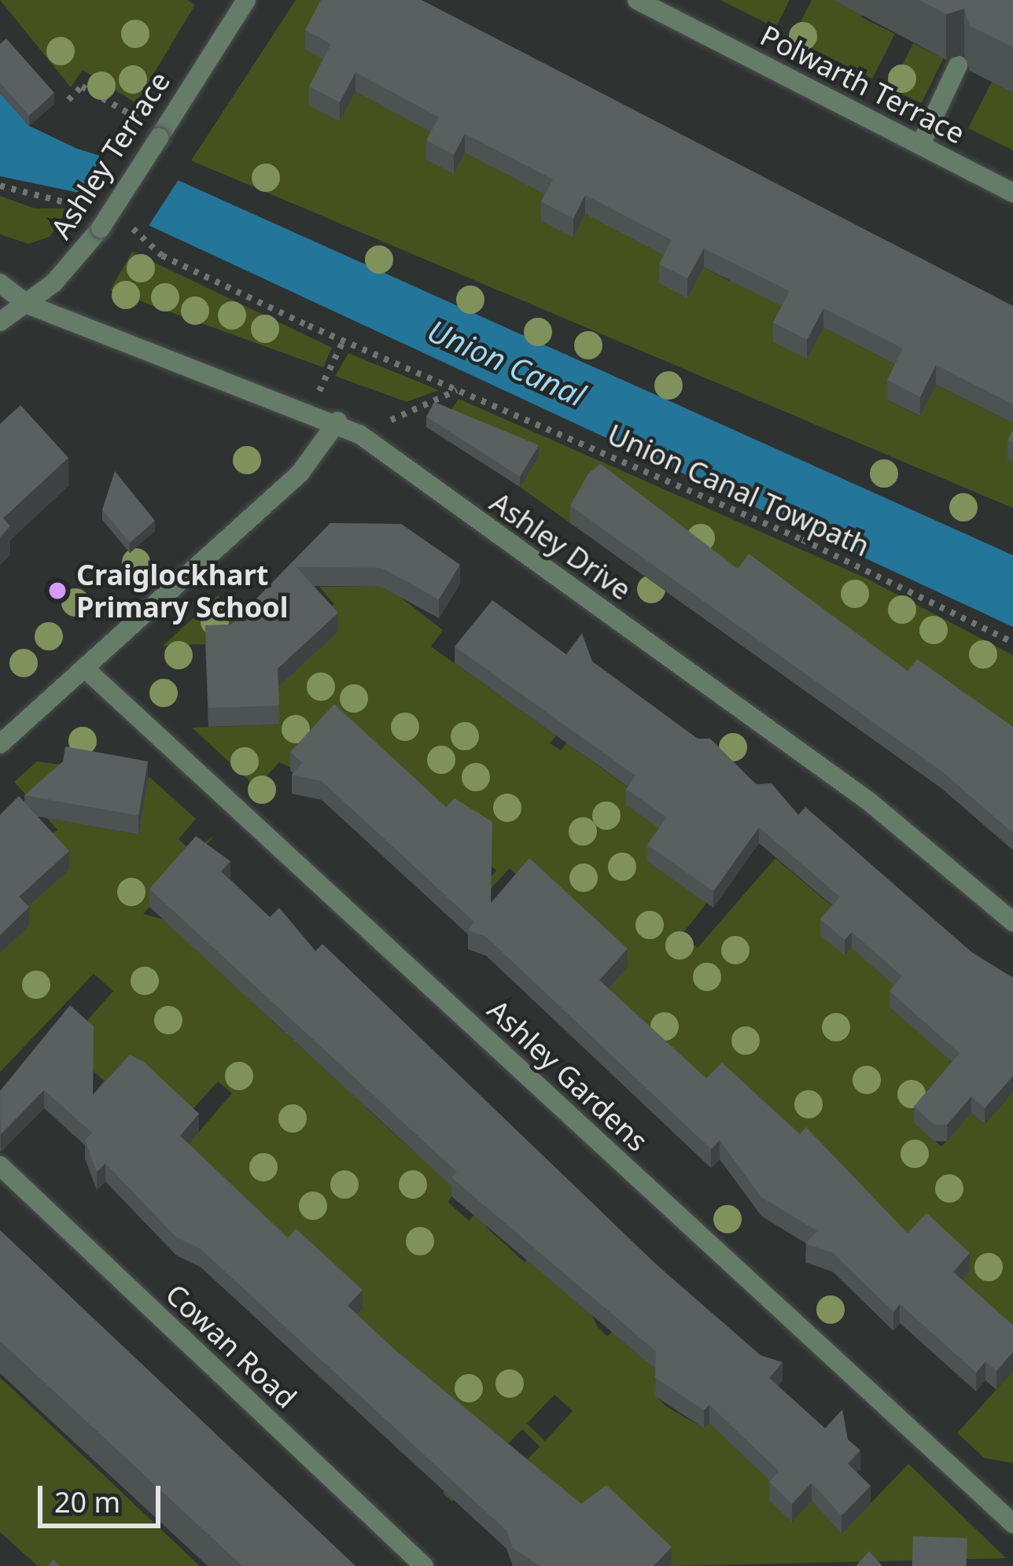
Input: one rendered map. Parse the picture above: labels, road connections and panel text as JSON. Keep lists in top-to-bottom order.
{
  "streets": {
    "street": [
      "Polwarth Terrace",
      "Ashley Terrace",
      "Ashley Drive",
      "Ashley Gardens",
      "Cowan Road"
    ],
    "path": ["Union Canal Towpath"]
  },
  "crossings": [
    ["Ashley Terrace", "Ashley Drive"]
  ],
  "water": ["Union Canal"],
  "places": ["Craiglockhart Primary School"],
  "scale_bar": "20 m"
}
